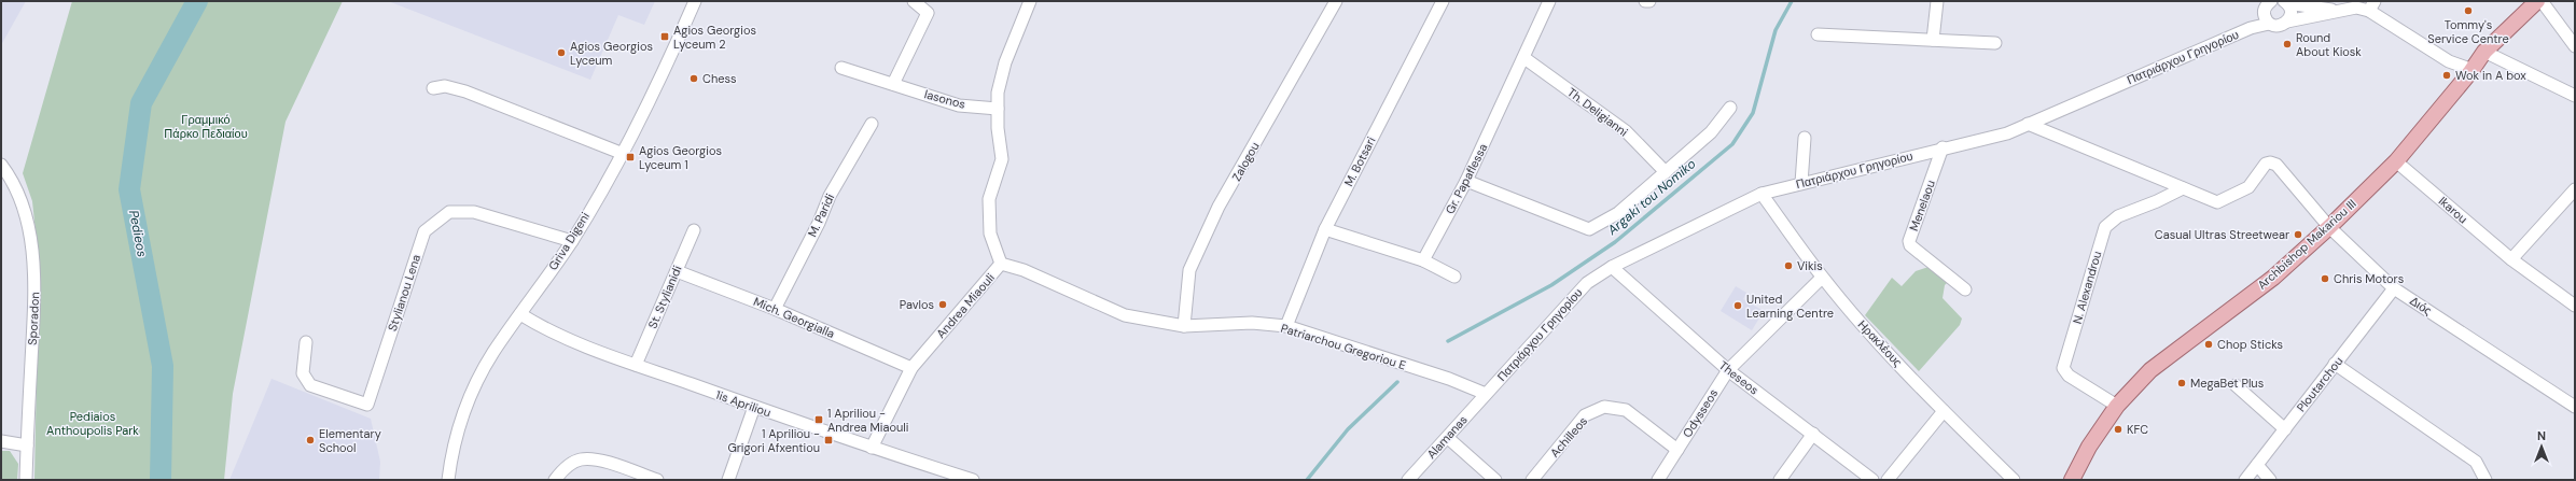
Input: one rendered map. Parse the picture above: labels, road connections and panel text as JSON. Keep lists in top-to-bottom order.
{
  "streets": {
    "main road": ["Archbishop Makariou III"],
    "street": [
      "Πατριάρχου Γρηγορίου",
      "Iasonos",
      "Th. Deligianni",
      "Zalogou",
      "M. Botsari",
      "Gr. Papaflessa",
      "Menelaou",
      "Ikarou",
      "M. Paridi",
      "Griva Digeni",
      "N. Alexandrou",
      "Stylianou Lena",
      "St. Stylianidi",
      "Andrea Miaouli",
      "Διός",
      "Mich. Georgialla",
      "Sporadon",
      "Ηρακλέους",
      "Patriarchou Gregoriou E",
      "Theseos",
      "Ploutarchou",
      "1is Apriliou",
      "Odysseos",
      "Alamanas",
      "Achilleos"
    ]
  },
  "crossings": [
    ["Πατριάρχου Γρηγορίου", "Menelaou"],
    ["Πατριάρχου Γρηγορίου", "Ηρακλέους"],
    ["Πατριάρχου Γρηγορίου", "Patriarchou Gregoriou E"],
    ["Πατριάρχου Γρηγορίου", "Theseos"],
    ["Πατριάρχου Γρηγορίου", "Alamanas"],
    ["Iasonos", "Andrea Miaouli"],
    ["Th. Deligianni", "Gr. Papaflessa"],
    ["Zalogou", "Patriarchou Gregoriou E"],
    ["M. Botsari", "Patriarchou Gregoriou E"],
    ["Ikarou", "Archbishop Makariou III"],
    ["M. Paridi", "Mich. Georgialla"],
    ["Griva Digeni", "Stylianou Lena"],
    ["Griva Digeni", "1is Apriliou"],
    ["Archbishop Makariou III", "N. Alexandrou"],
    ["Archbishop Makariou III", "Διός"],
    ["N. Alexandrou", "Διός"],
    ["St. Stylianidi", "Mich. Georgialla"],
    ["St. Stylianidi", "1is Apriliou"],
    ["Andrea Miaouli", "Mich. Georgialla"],
    ["Andrea Miaouli", "Patriarchou Gregoriou E"],
    ["Andrea Miaouli", "1is Apriliou"],
    ["Διός", "Ploutarchou"],
    ["Ηρακλέους", "Odysseos"],
    ["Patriarchou Gregoriou E", "Alamanas"],
    ["Theseos", "Odysseos"],
    ["Odysseos", "Achilleos"]
  ],
  "water": ["Argaki tou Nomiko", "Pedieos"],
  "parks": ["Γραμμικό Πάρκο Πεδιαίου", "Pediaios Anthoupolis Park"],
  "places": {
    "other": [
      "Tommy's Service Centre",
      "Round About Kiosk",
      "Agios Georgios Lyceum",
      "Wok in A box",
      "Chess",
      "Casual Ultras Streetwear",
      "Vikis",
      "Chris Motors",
      "Pavlos",
      "United Learning Centre",
      "Chop Sticks",
      "MegaBet Plus",
      "KFC",
      "Elementary School"
    ],
    "transit": [
      "Agios Georgios Lyceum 2",
      "Agios Georgios Lyceum 1",
      "1 Apriliou - Andrea Miaouli",
      "1 Apriliou - Grigori Afxentiou"
    ]
  },
  "north": "top"
}
